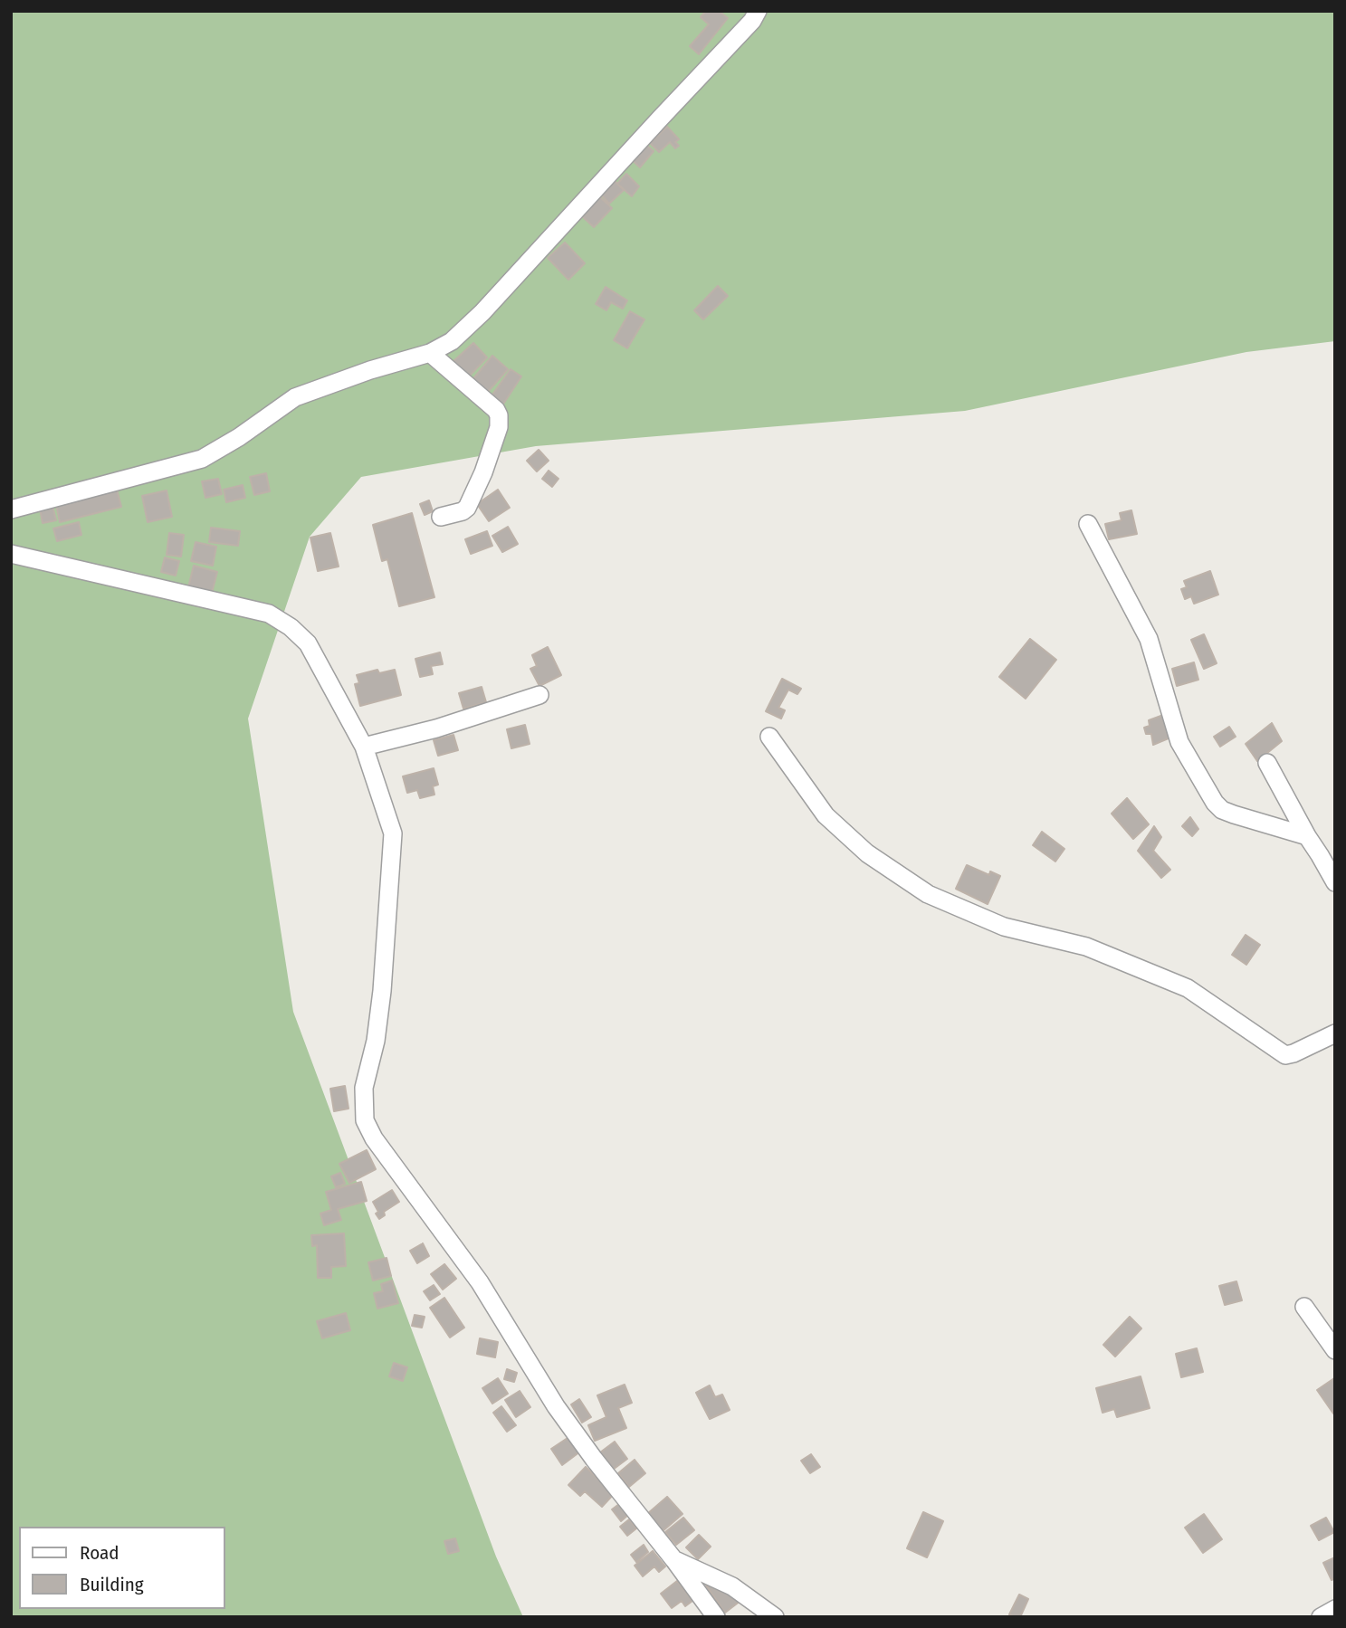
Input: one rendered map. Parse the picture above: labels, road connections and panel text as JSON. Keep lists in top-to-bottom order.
{
  "legend": ["Road", "Building"]
}
